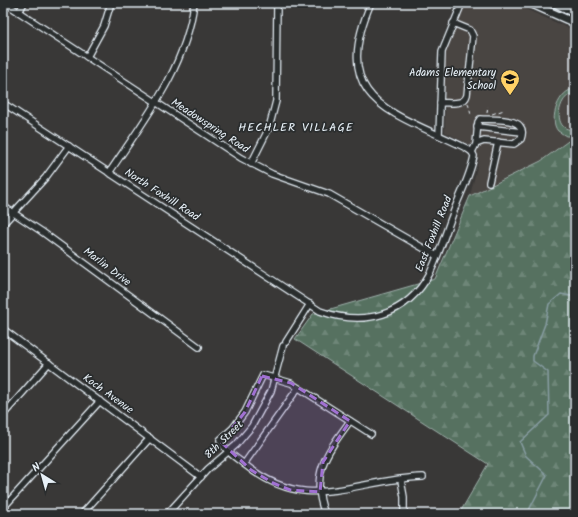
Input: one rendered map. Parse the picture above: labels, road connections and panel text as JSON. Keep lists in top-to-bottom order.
{
  "streets": {
    "street": [
      "Meadowspring Road",
      "North Foxhill Road",
      "East Foxhill Road",
      "Marlin Drive",
      "Koch Avenue",
      "8th Street"
    ]
  },
  "crossings": [
    ["Meadowspring Road", "East Foxhill Road"],
    ["North Foxhill Road", "East Foxhill Road"],
    ["North Foxhill Road", "8th Street"],
    ["East Foxhill Road", "8th Street"],
    ["Koch Avenue", "8th Street"]
  ],
  "districts": ["HECHLER VILLAGE"],
  "places": {
    "school or university": ["Adams Elementary School"]
  },
  "north": "top left"
}
